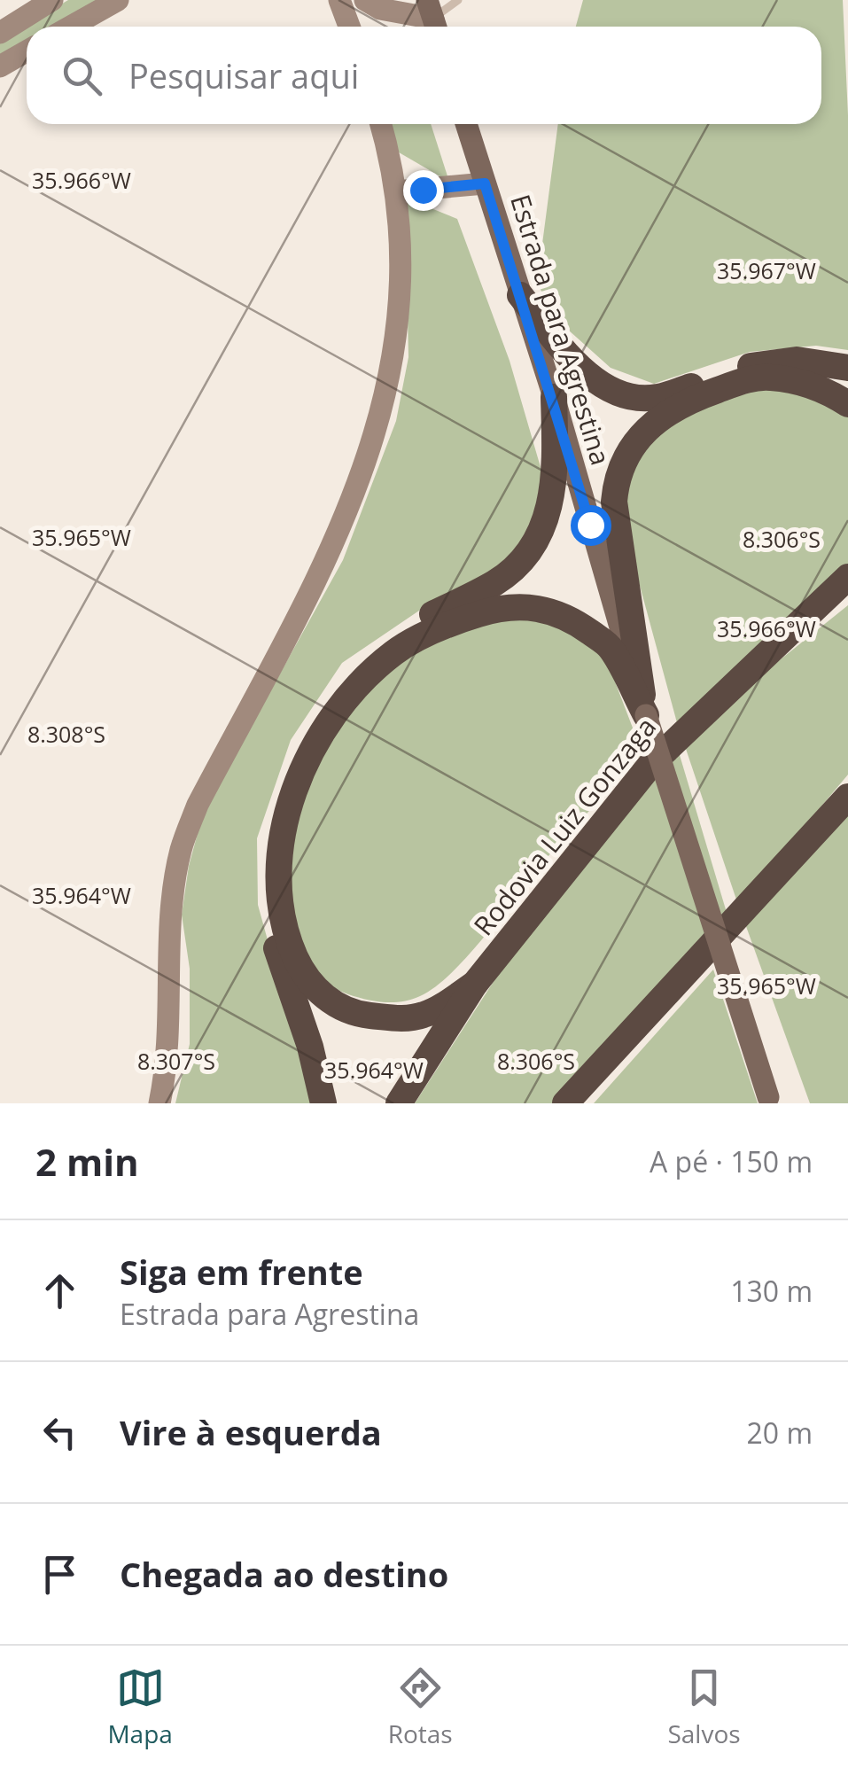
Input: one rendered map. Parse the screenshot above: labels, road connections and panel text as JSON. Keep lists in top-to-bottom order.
{
  "streets": {
    "highway": ["Rodovia Luiz Gonzaga"],
    "main road": ["Estrada para Agrestina"]
  },
  "page": {
    "search": "Pesquisar aqui",
    "heading": ["2 min", "A pé · 150 m"],
    "list": [
      ["Siga em frente", "Estrada para Agrestina", "130 m"],
      ["Vire à esquerda", "20 m"],
      "Chegada ao destino"
    ],
    "nav": ["Mapa", "Rotas", "Salvos"]
  },
  "coordinates": [
    "35.966°W",
    "35.967°W",
    "35.965°W",
    "8.306°S",
    "8.308°S",
    "35.964°W",
    "8.307°S"
  ]
}
